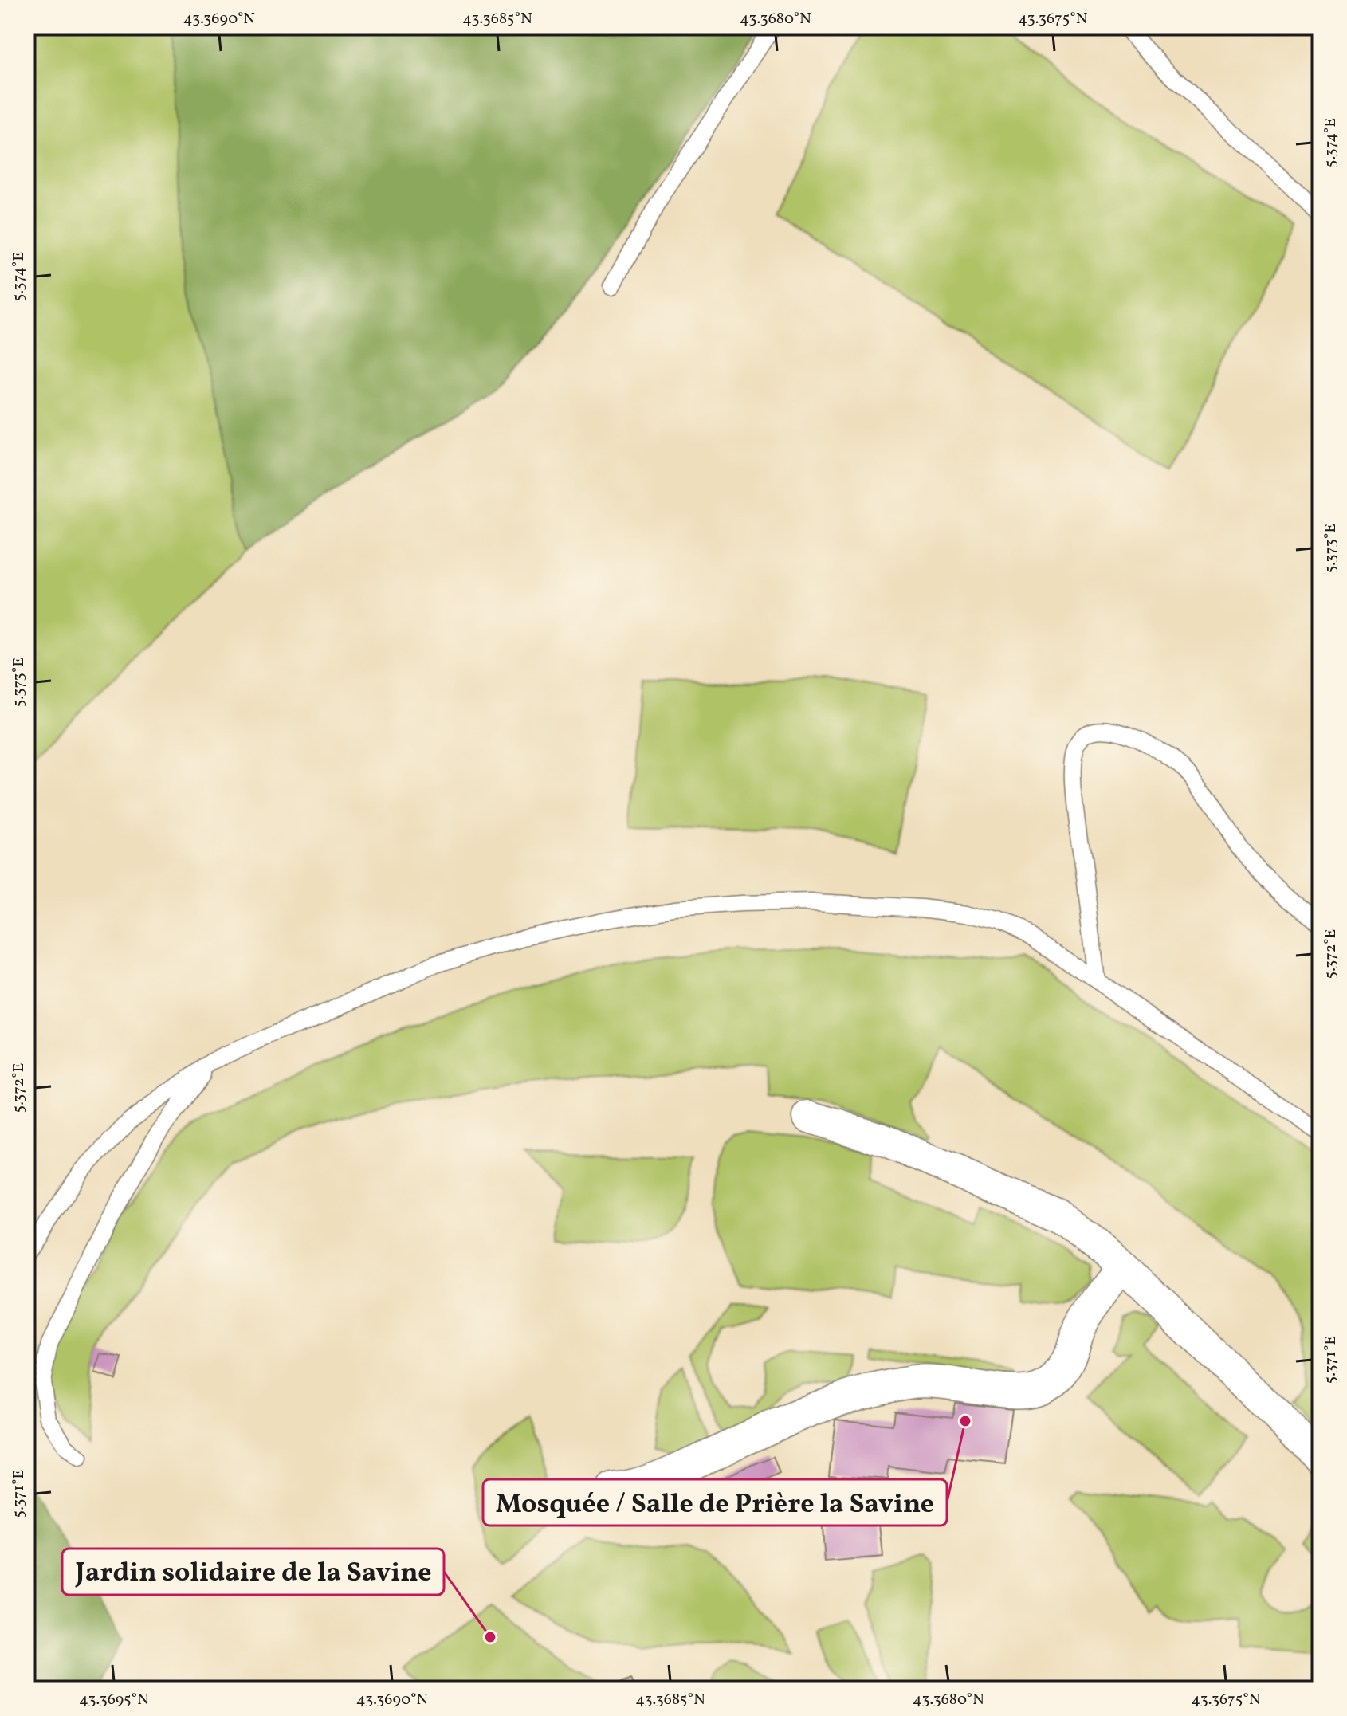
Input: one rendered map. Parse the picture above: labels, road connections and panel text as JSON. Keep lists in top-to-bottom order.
{
  "places": ["Mosquée / Salle de Prière la Savine", "Jardin solidaire de la Savine"],
  "coordinates": [
    "43.3690°N",
    "43.3685°N",
    "43.3680°N",
    "43.3675°N",
    "5.374°E",
    "5.373°E",
    "5.372°E",
    "5.371°E",
    "43.3695°N"
  ]
}
